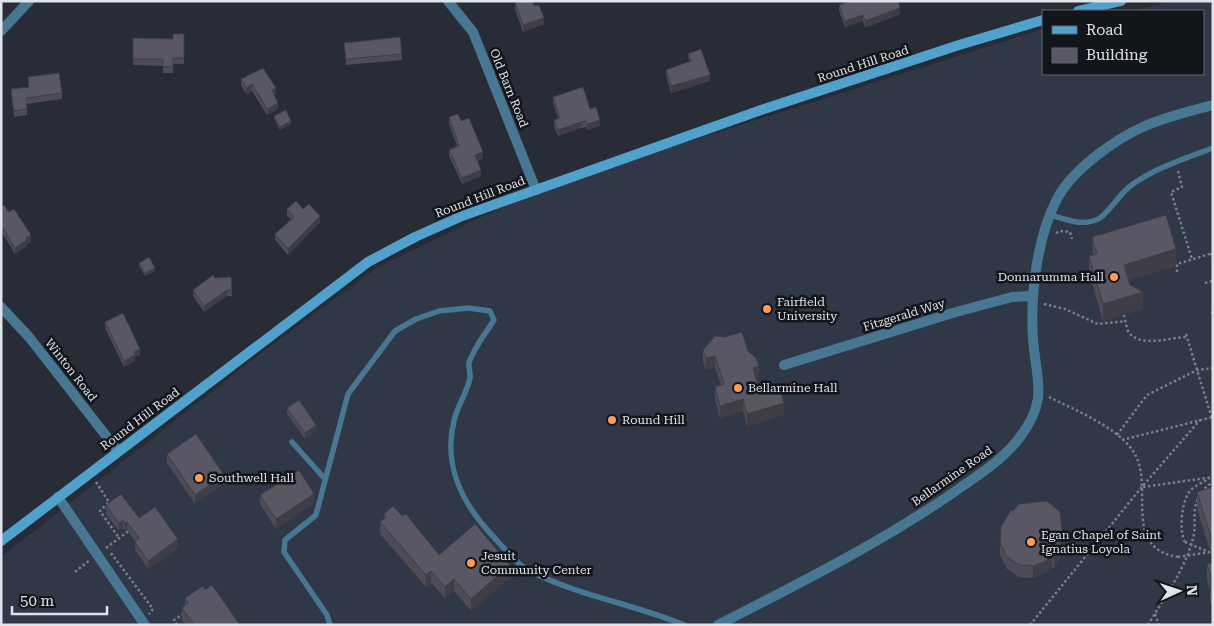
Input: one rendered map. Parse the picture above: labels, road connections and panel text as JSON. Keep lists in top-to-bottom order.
{
  "streets": {
    "main road": ["Round Hill Road"],
    "street": [
      "Old Barn Road",
      "Fitzgerald Way",
      "Winton Road",
      "Bellarmine Road"
    ]
  },
  "crossings": [
    ["Round Hill Road", "Old Barn Road"],
    ["Round Hill Road", "Winton Road"],
    ["Fitzgerald Way", "Bellarmine Road"]
  ],
  "places": [
    "Donnarumma Hall",
    "Fairfield University",
    "Bellarmine Hall",
    "Round Hill",
    "Southwell Hall",
    "Egan Chapel of Saint Ignatius Loyola",
    "Jesuit Community Center"
  ],
  "legend": ["Road", "Building"],
  "scale_bar": "50 m",
  "north": "right"
}
